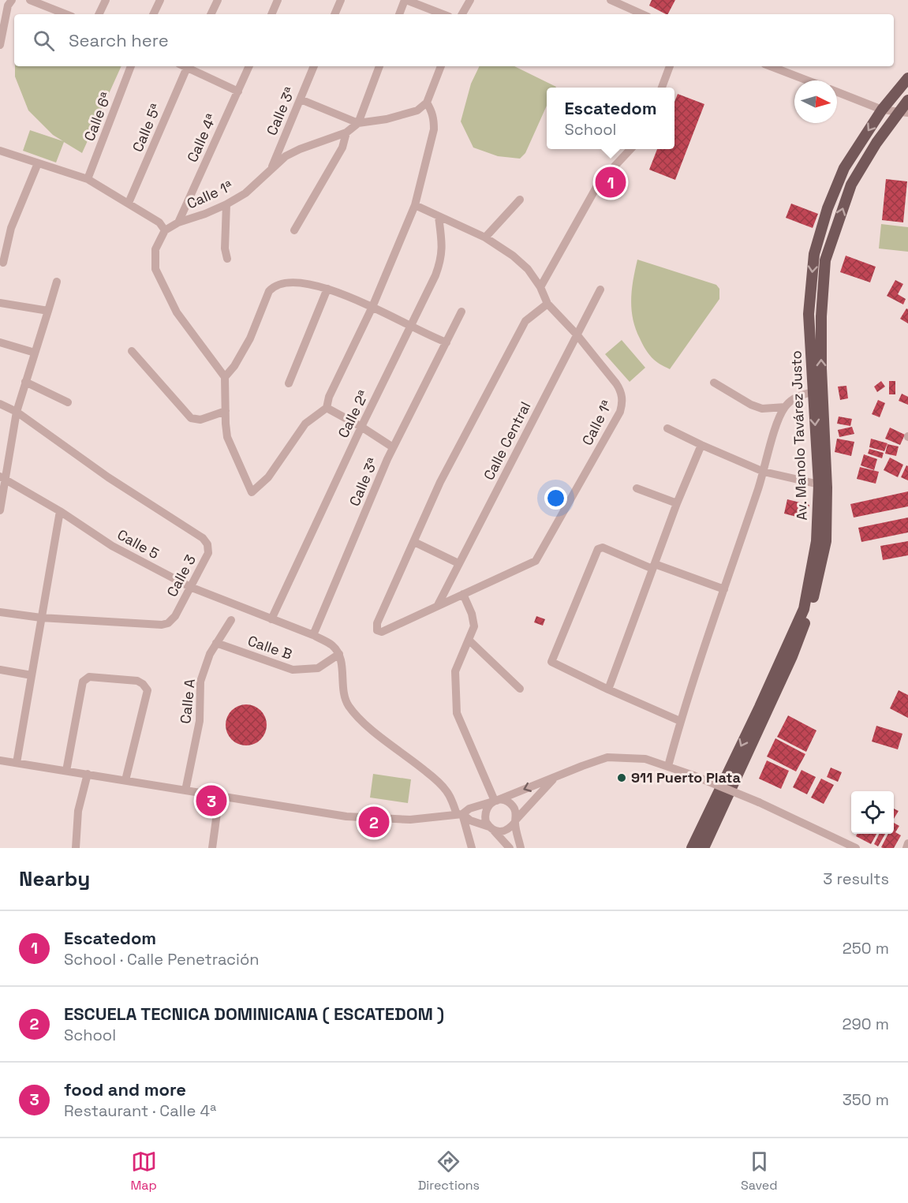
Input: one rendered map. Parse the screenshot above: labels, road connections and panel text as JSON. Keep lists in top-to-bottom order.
{
  "streets": {
    "main road": ["Av. Manolo Tavárez Justo"],
    "street": [
      "Calle 3ª",
      "Calle 6ª",
      "Calle 5ª",
      "Calle 4ª",
      "Calle 1ª",
      "Calle 2ª",
      "Calle Central",
      "Calle 5",
      "Calle 3",
      "Calle B",
      "Calle A"
    ]
  },
  "crossings": [
    ["Calle 3ª", "Calle 1ª"],
    ["Calle 3ª", "Calle 5"],
    ["Calle 4ª", "Calle 1ª"],
    ["Calle 1ª", "Calle 2ª"],
    ["Calle 1ª", "Calle Central"],
    ["Calle 2ª", "Calle 5"],
    ["Calle 5", "Calle 3"],
    ["Calle 5", "Calle B"],
    ["Calle B", "Calle A"]
  ],
  "places": ["911 Puerto Plata"],
  "north": "right",
  "page": {
    "search": "Search here",
    "popup": ["Escatedom", "School"],
    "pins": ["1", "3", "2"],
    "heading": ["Nearby", "3 results"],
    "list": [
      {
        "mark": "1",
        "name": "Escatedom",
        "note": "School · Calle Penetración",
        "value": "250 m"
      },
      {
        "mark": "2",
        "name": "ESCUELA TECNICA DOMINICANA ( ESCATEDOM )",
        "note": "School",
        "value": "290 m"
      },
      {
        "mark": "3",
        "name": "food and more",
        "note": "Restaurant · Calle 4ª",
        "value": "350 m"
      }
    ],
    "nav": ["Map", "Directions", "Saved"]
  }
}
